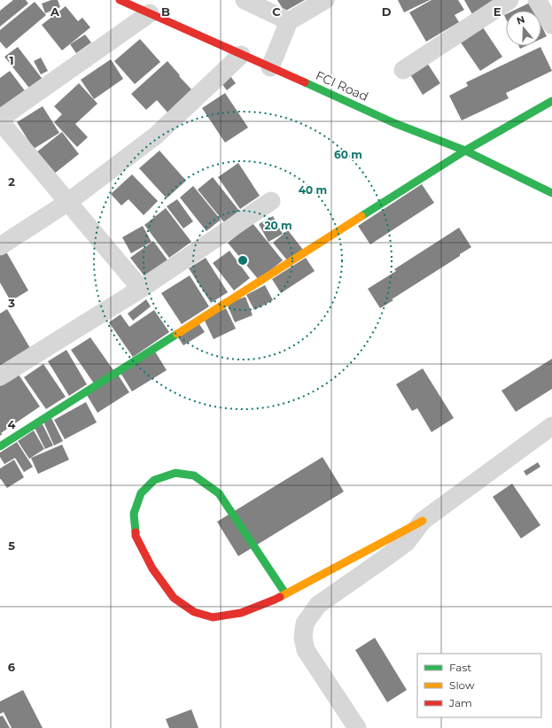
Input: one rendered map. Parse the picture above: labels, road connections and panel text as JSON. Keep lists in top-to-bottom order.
{
  "streets": {
    "street": ["FCI Road"]
  },
  "legend": ["Fast", "Slow", "Jam"],
  "north": "top",
  "grid": {
    "columns": [
      "A",
      "B",
      "C",
      "D",
      "E"
    ],
    "rows": [
      "1",
      "2",
      "3",
      "4",
      "5",
      "6"
    ]
  },
  "rings": ["60 m", "40 m", "20 m"]
}
